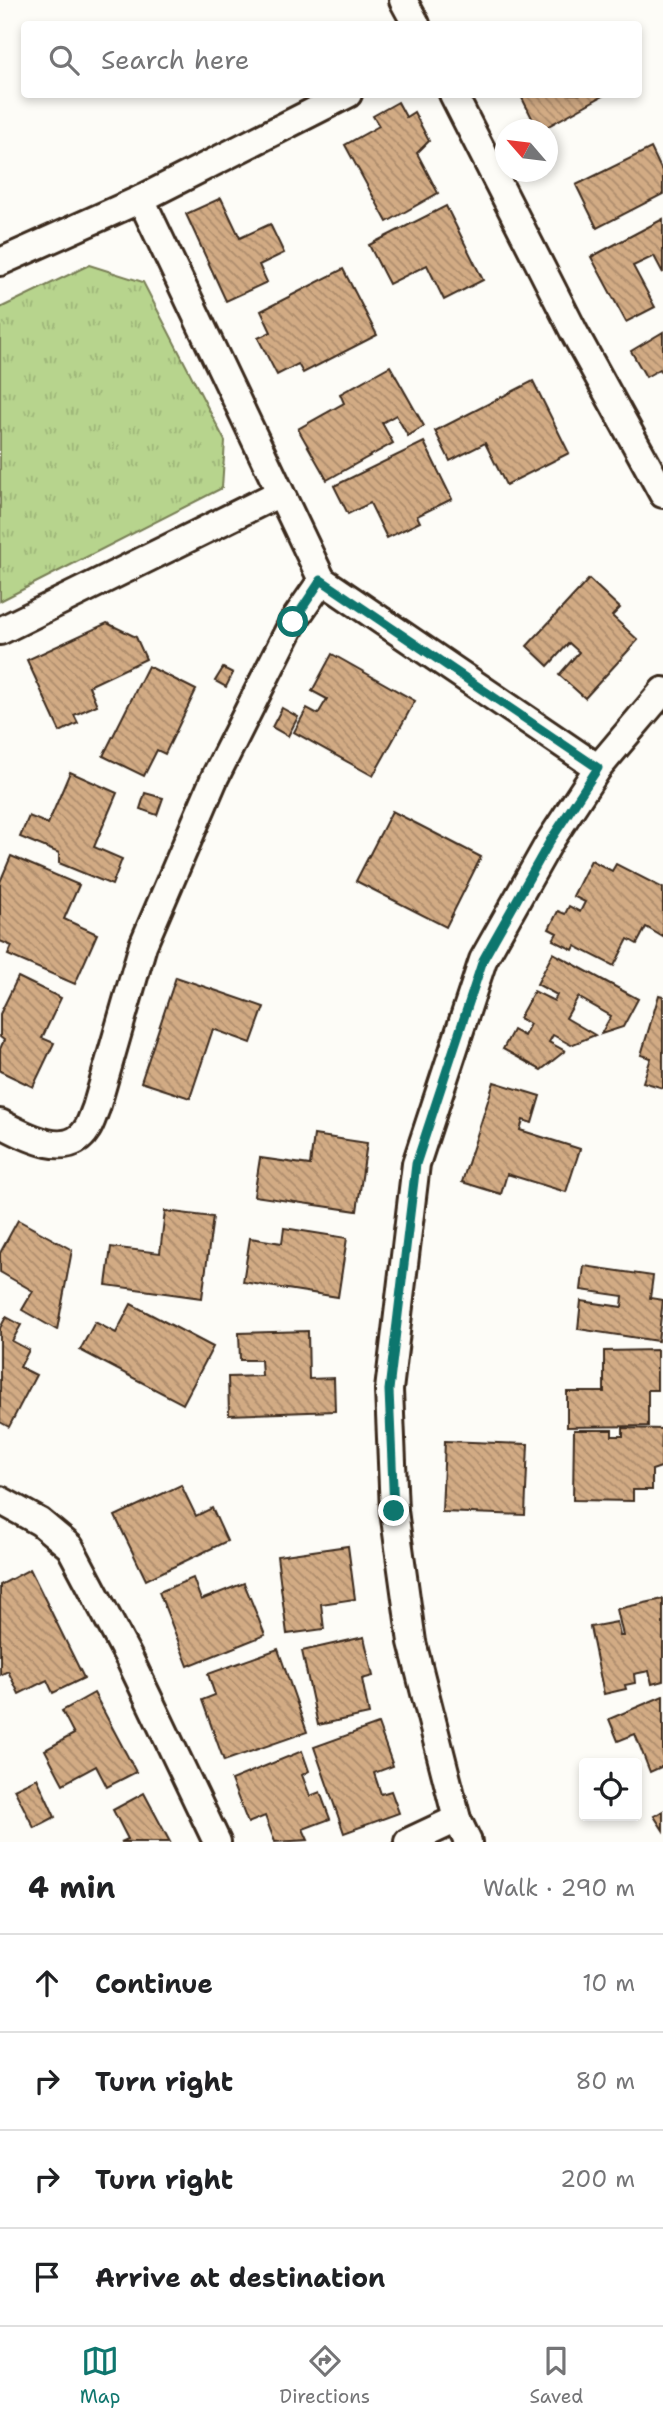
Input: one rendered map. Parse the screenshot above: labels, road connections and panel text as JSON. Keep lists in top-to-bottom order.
{
  "north": "top left",
  "page": {
    "search": "Search here",
    "heading": ["4 min", "Walk · 290 m"],
    "list": [
      ["Continue", "10 m"],
      ["Turn right", "80 m"],
      ["Turn right", "200 m"],
      "Arrive at destination"
    ],
    "nav": ["Map", "Directions", "Saved"]
  }
}
